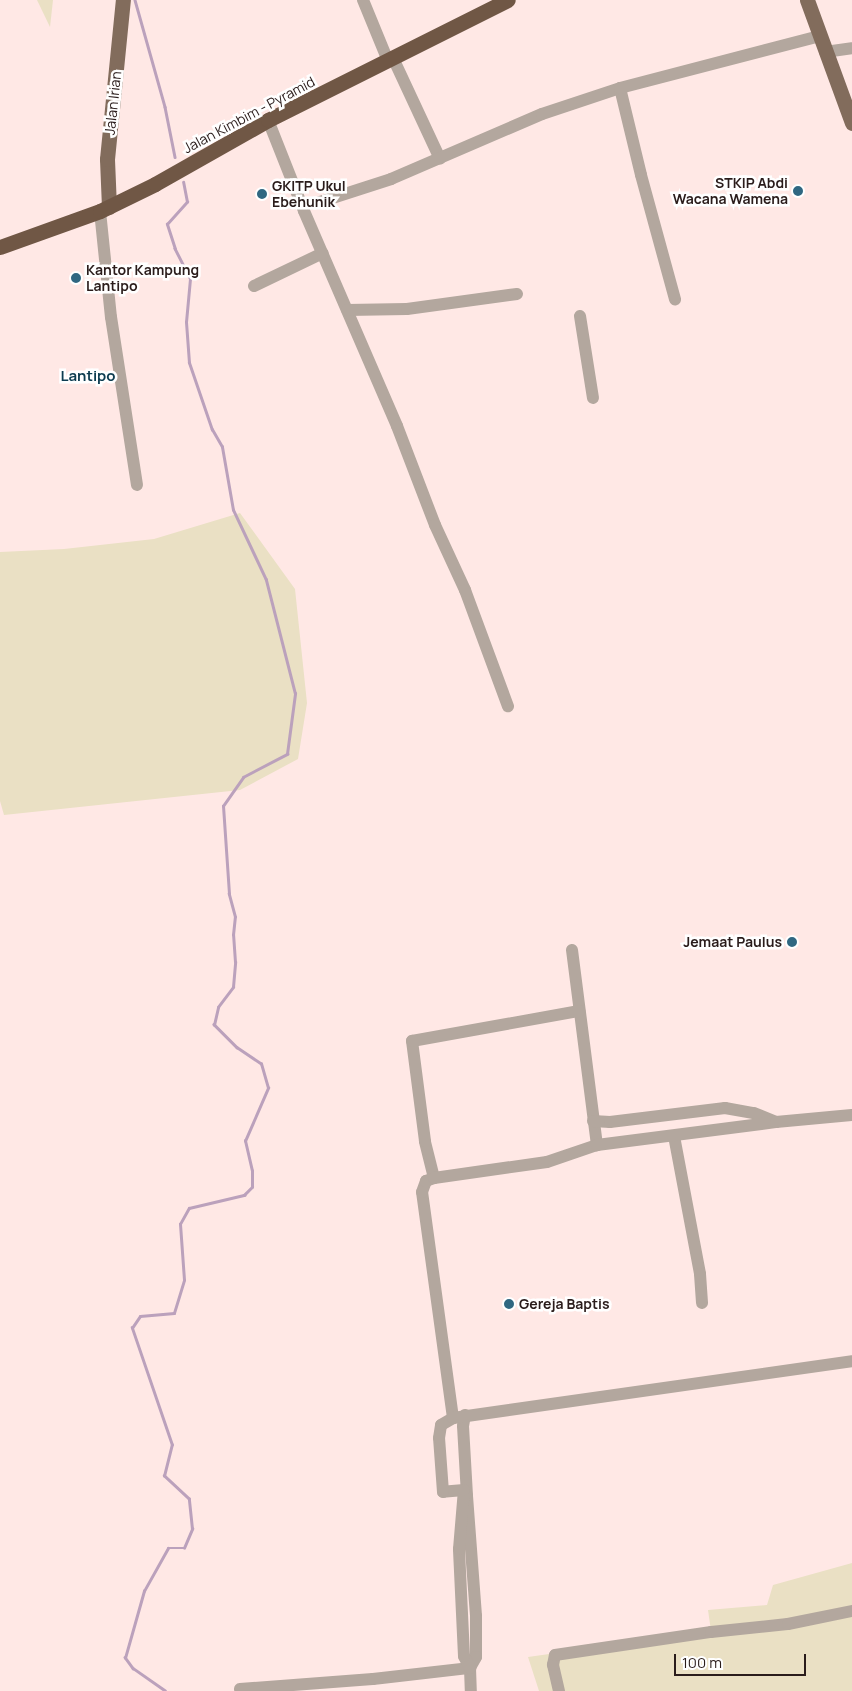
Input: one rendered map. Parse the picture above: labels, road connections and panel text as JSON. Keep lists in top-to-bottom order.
{
  "streets": {
    "highway": ["Jalan Kimbim - Pyramid"],
    "main road": ["Jalan Irian"]
  },
  "crossings": [
    ["Jalan Irian", "Jalan Kimbim - Pyramid"]
  ],
  "districts": ["Lantipo"],
  "places": [
    "STKIP Abdi Wacana Wamena",
    "GKITP Ukul Ebehunik",
    "Kantor Kampung Lantipo",
    "Jemaat Paulus",
    "Gereja Baptis"
  ],
  "scale_bar": "100 m"
}
